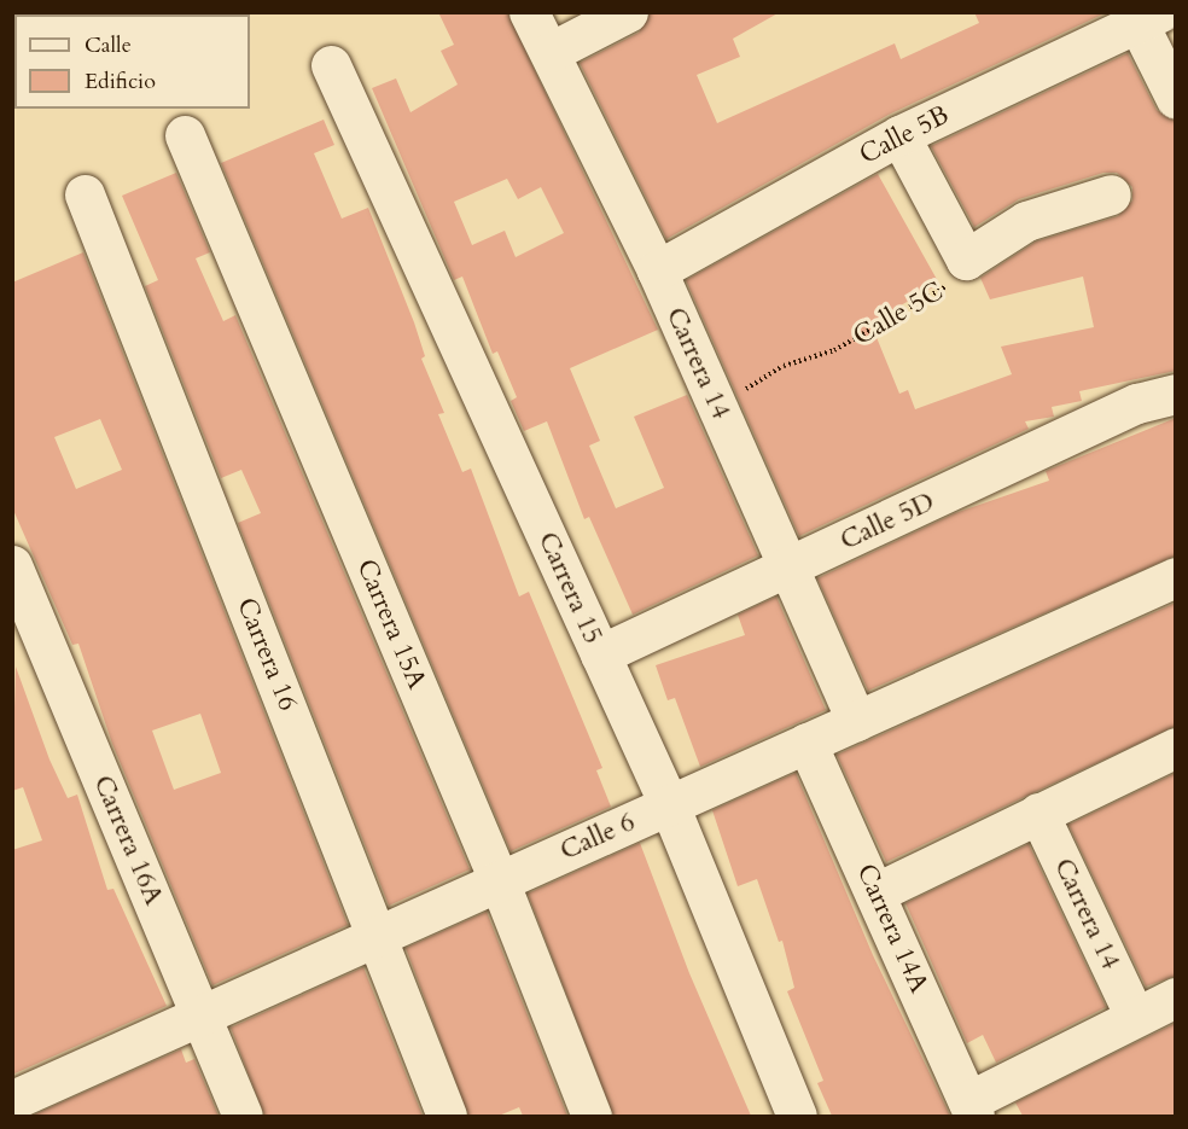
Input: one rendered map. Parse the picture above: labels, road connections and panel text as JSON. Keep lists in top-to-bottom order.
{
  "streets": {
    "street": [
      "Calle 5B",
      "Calle 5C",
      "Carrera 14",
      "Calle 5D",
      "Carrera 15",
      "Carrera 15A",
      "Carrera 16",
      "Calle 6",
      "Carrera 16A",
      "Carrera 14A"
    ]
  },
  "crossings": [
    ["Calle 5B", "Carrera 14"],
    ["Calle 5C", "Carrera 14"],
    ["Carrera 14", "Calle 5D"],
    ["Carrera 14", "Calle 6"],
    ["Calle 5D", "Carrera 15"],
    ["Carrera 15", "Calle 6"],
    ["Carrera 15A", "Calle 6"],
    ["Carrera 16", "Calle 6"],
    ["Calle 6", "Carrera 16A"],
    ["Calle 6", "Carrera 14A"]
  ],
  "legend": ["Calle", "Edificio"]
}
